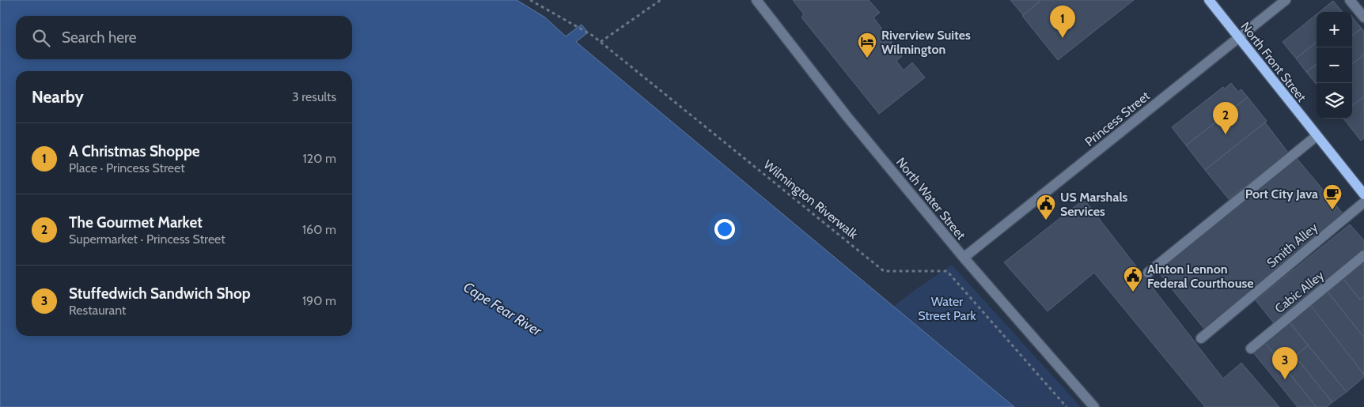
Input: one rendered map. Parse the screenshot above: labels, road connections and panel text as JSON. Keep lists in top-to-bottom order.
{
  "streets": {
    "main road": ["North Front Street"],
    "street": [
      "Princess Street",
      "North Water Street",
      "Smith Alley",
      "Cabic Alley"
    ],
    "path": ["Wilmington Riverwalk"]
  },
  "crossings": [
    ["North Front Street", "Princess Street"],
    ["Princess Street", "North Water Street"]
  ],
  "water": ["Cape Fear River"],
  "parks": ["Water Street Park"],
  "places": {
    "hotel": ["Riverview Suites Wilmington"],
    "cafe": ["Port City Java"],
    "public building": ["US Marshals Services", "Alnton Lennon Federal Courthouse"]
  },
  "page": {
    "pins": ["1", "2", "3"],
    "map_buttons": ["+", "−"],
    "search": "Search here",
    "heading": ["Nearby", "3 results"],
    "list": [
      {
        "mark": "1",
        "name": "A Christmas Shoppe",
        "note": "Place · Princess Street",
        "value": "120 m"
      },
      {
        "mark": "2",
        "name": "The Gourmet Market",
        "note": "Supermarket · Princess Street",
        "value": "160 m"
      },
      {
        "mark": "3",
        "name": "Stuffedwich Sandwich Shop",
        "note": "Restaurant",
        "value": "190 m"
      }
    ]
  }
}
